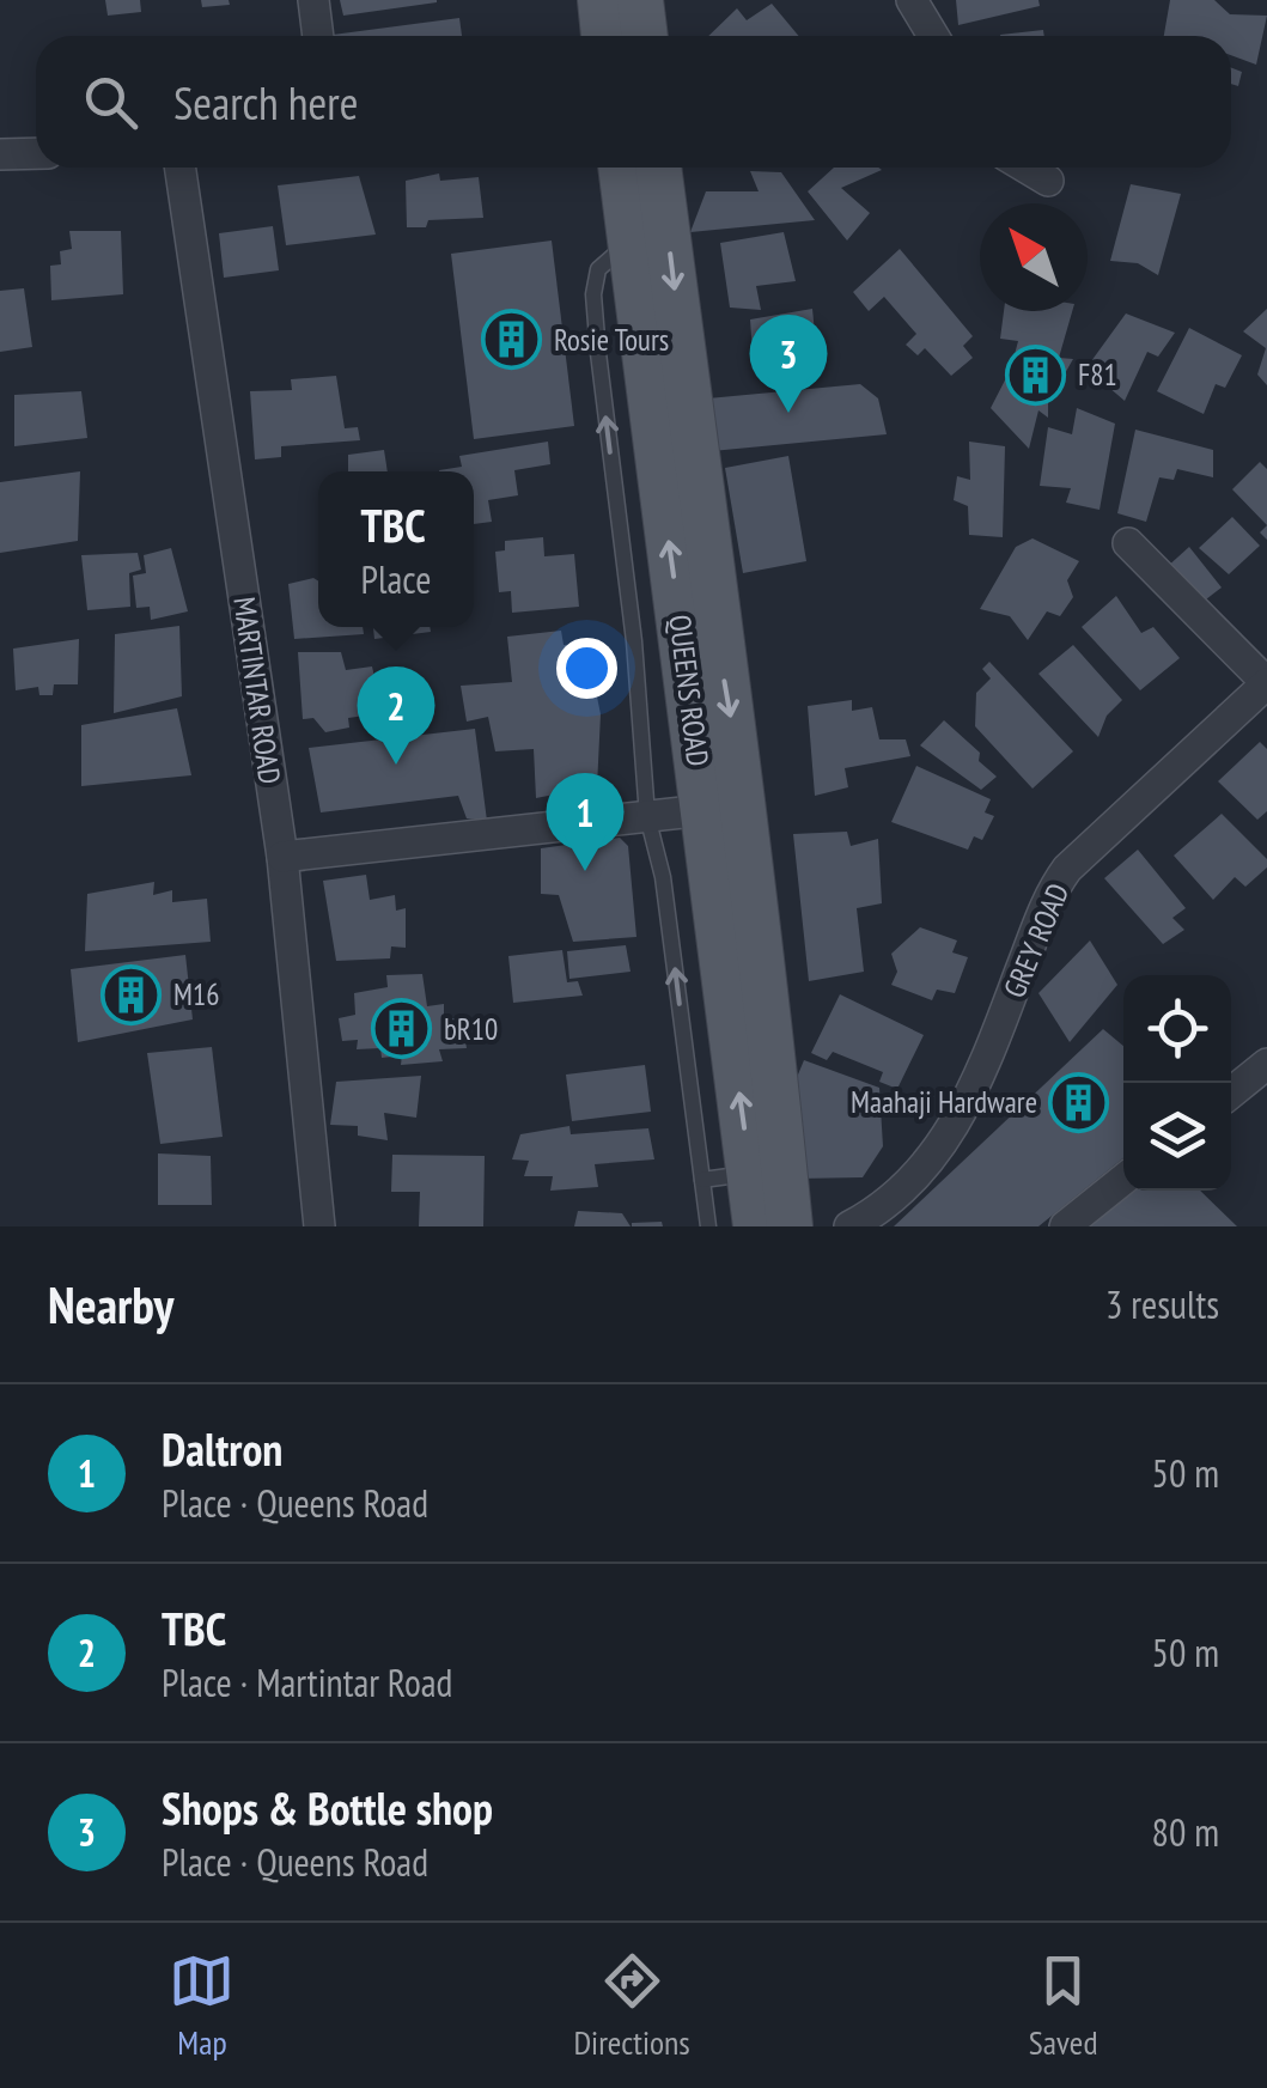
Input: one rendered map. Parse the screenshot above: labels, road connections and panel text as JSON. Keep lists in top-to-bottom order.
{
  "streets": {
    "main road": ["QUEENS ROAD"],
    "street": ["MARTINTAR ROAD", "GREY ROAD"]
  },
  "places": {
    "building": [
      "Rosie Tours",
      "F81",
      "M16",
      "bR10",
      "Maahaji Hardware"
    ]
  },
  "north": "top left",
  "page": {
    "search": "Search here",
    "pins": ["3", "2", "1"],
    "popup": ["TBC", "Place"],
    "heading": ["Nearby", "3 results"],
    "list": [
      {
        "mark": "1",
        "name": "Daltron",
        "note": "Place · Queens Road",
        "value": "50 m"
      },
      {
        "mark": "2",
        "name": "TBC",
        "note": "Place · Martintar Road",
        "value": "50 m"
      },
      {
        "mark": "3",
        "name": "Shops & Bottle shop",
        "note": "Place · Queens Road",
        "value": "80 m"
      }
    ],
    "nav": ["Map", "Directions", "Saved"]
  }
}
